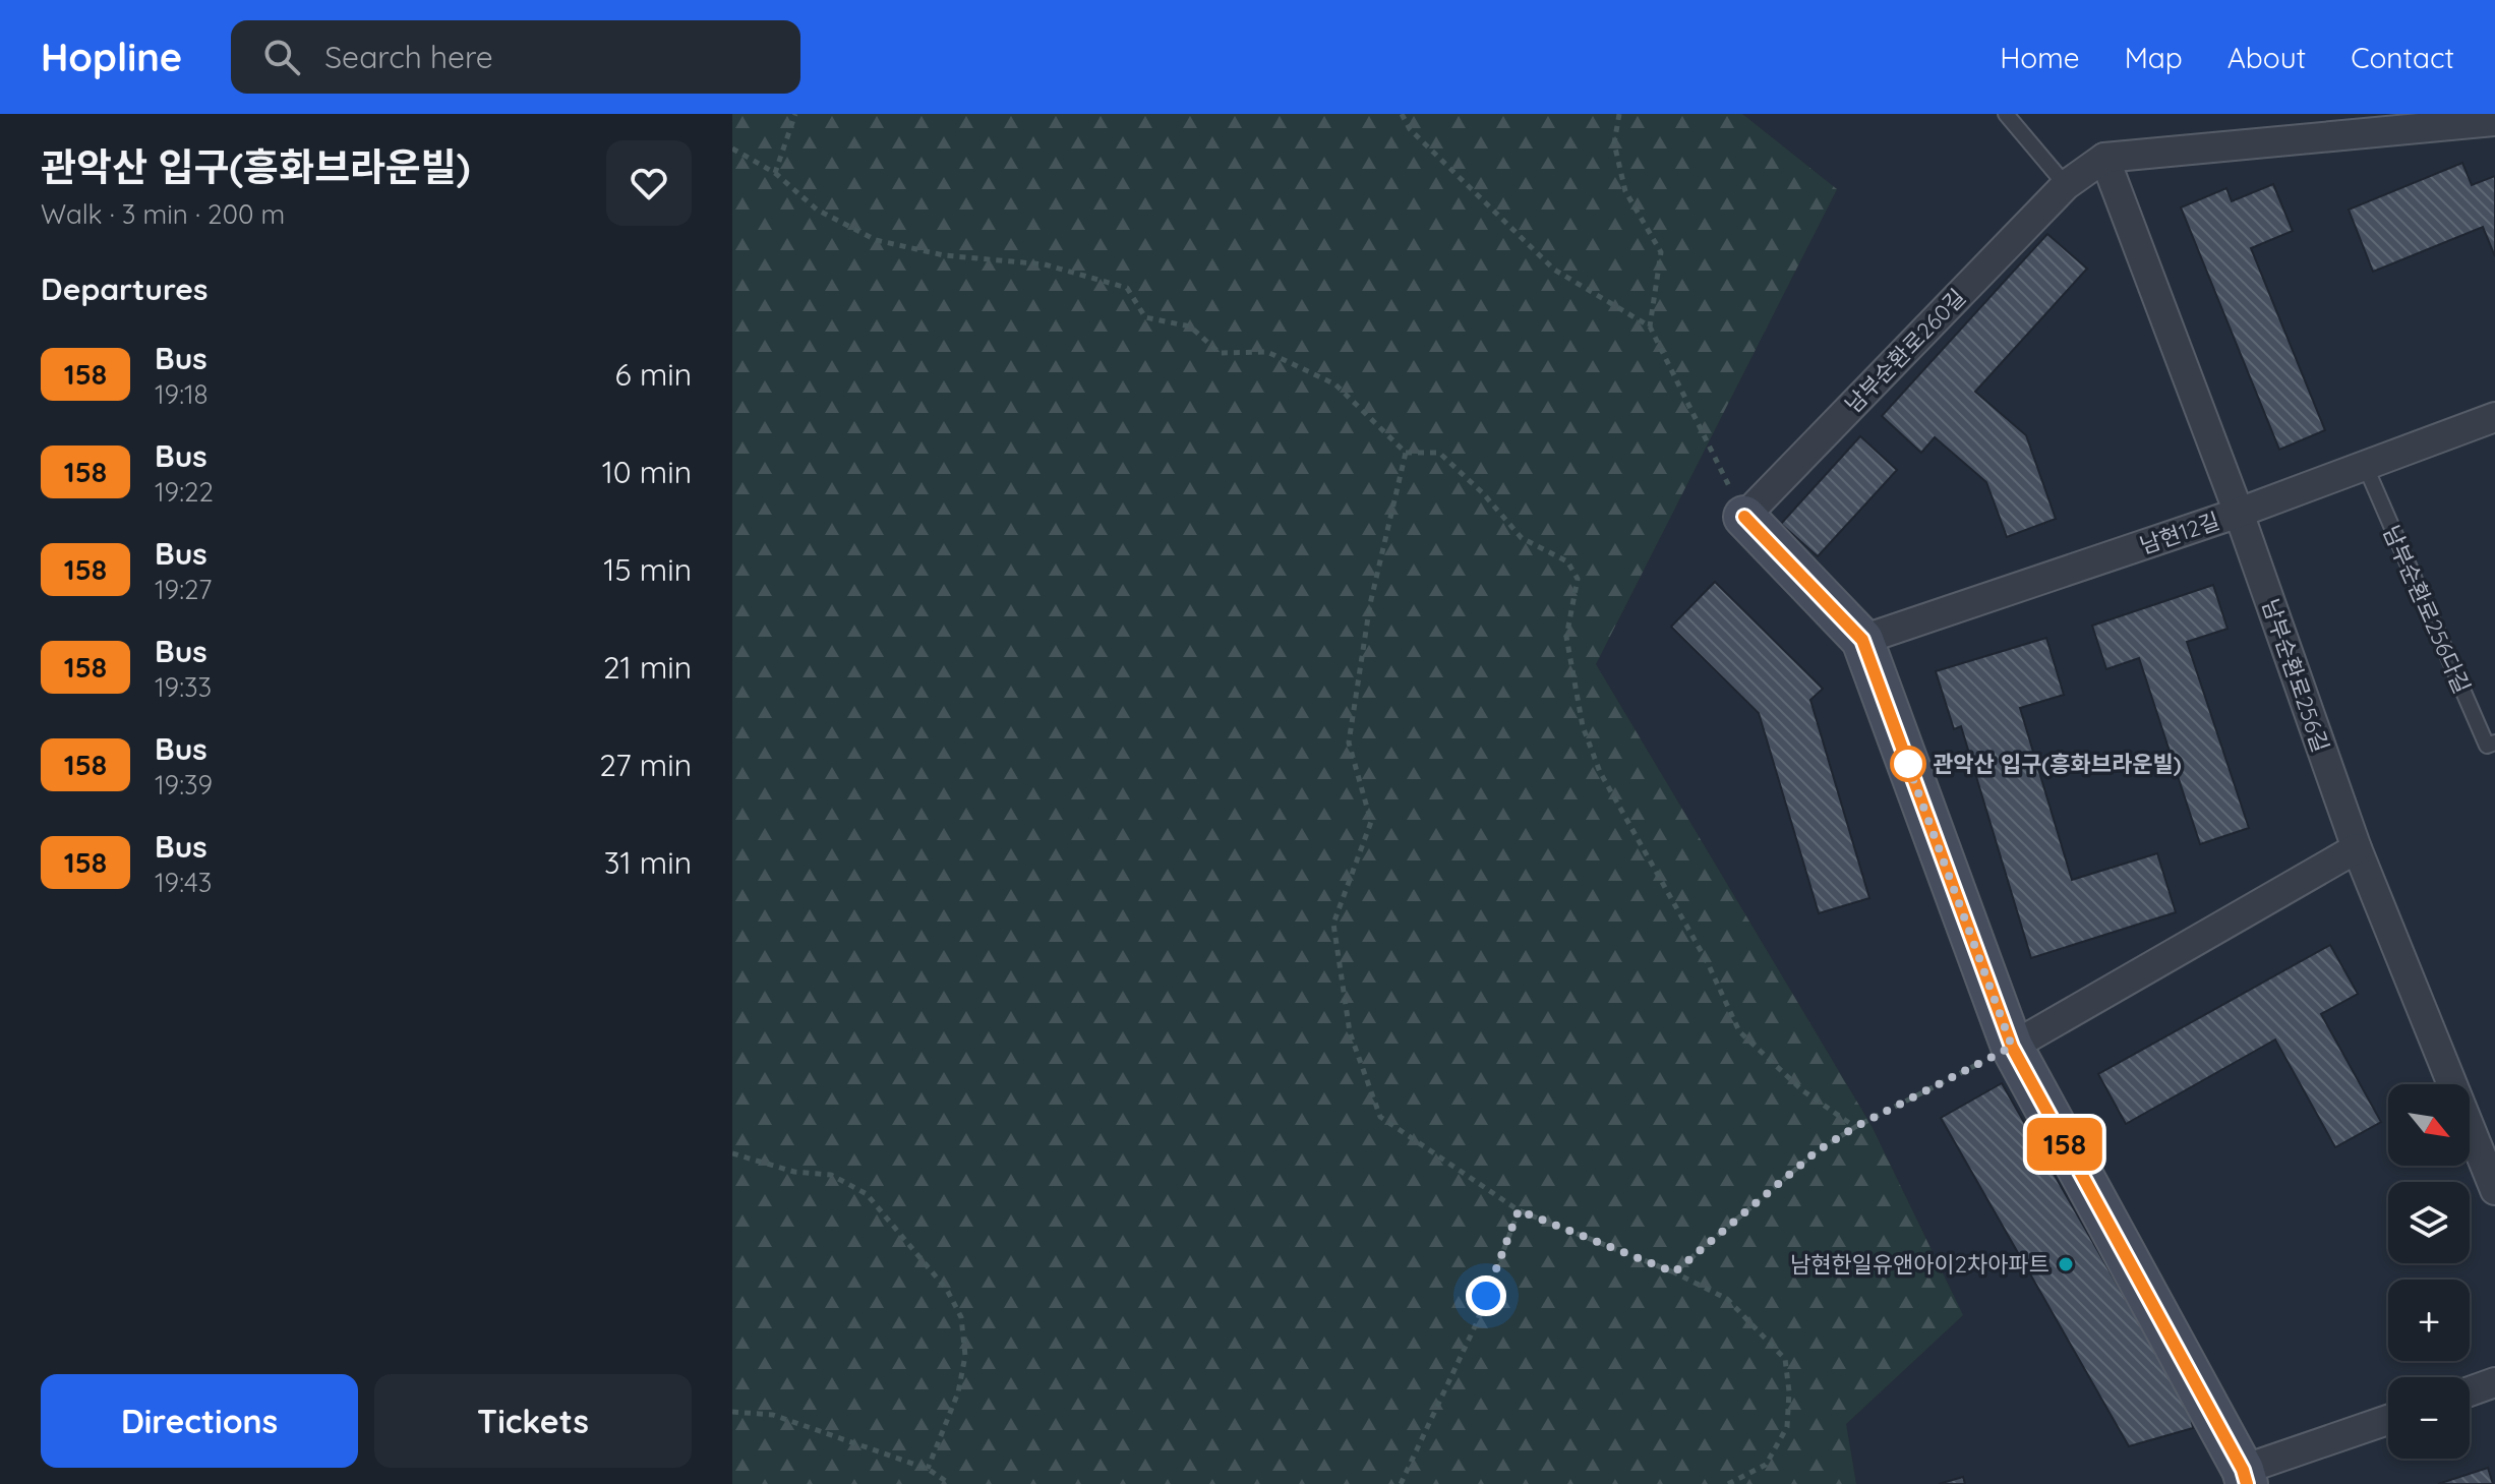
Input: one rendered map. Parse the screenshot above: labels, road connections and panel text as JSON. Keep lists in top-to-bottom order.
{
  "streets": {
    "street": ["남부순환로260길", "남현12길", "남부순환로256길"],
    "lane": ["남부순환로256다길"]
  },
  "crossings": [
    ["남부순환로260길", "남부순환로256길"],
    ["남현12길", "남부순환로256다길"],
    ["남현12길", "남부순환로256길"]
  ],
  "places": ["관악산 입구(흥화브라운빌)", "남현한일유앤아이2차아파트"],
  "lines": ["bus line 158"],
  "north": "bottom right",
  "page": {
    "header": "Hopline",
    "search": "Search here",
    "nav": [
      "Home",
      "Map",
      "About",
      "Contact"
    ],
    "heading": [
      ["관악산 입구(흥화브라운빌)", "Walk · 3 min · 200 m"],
      "Departures"
    ],
    "on_map": "158",
    "list": [
      {
        "mark": "158",
        "name": "Bus",
        "note": "19:18",
        "value": "6 min"
      },
      {
        "mark": "158",
        "name": "Bus",
        "note": "19:22",
        "value": "10 min"
      },
      {
        "mark": "158",
        "name": "Bus",
        "note": "19:27",
        "value": "15 min"
      },
      {
        "mark": "158",
        "name": "Bus",
        "note": "19:33",
        "value": "21 min"
      },
      {
        "mark": "158",
        "name": "Bus",
        "note": "19:39",
        "value": "27 min"
      },
      {
        "mark": "158",
        "name": "Bus",
        "note": "19:43",
        "value": "31 min"
      }
    ],
    "map_buttons": ["+", "−"],
    "buttons": ["Directions", "Tickets"]
  }
}
